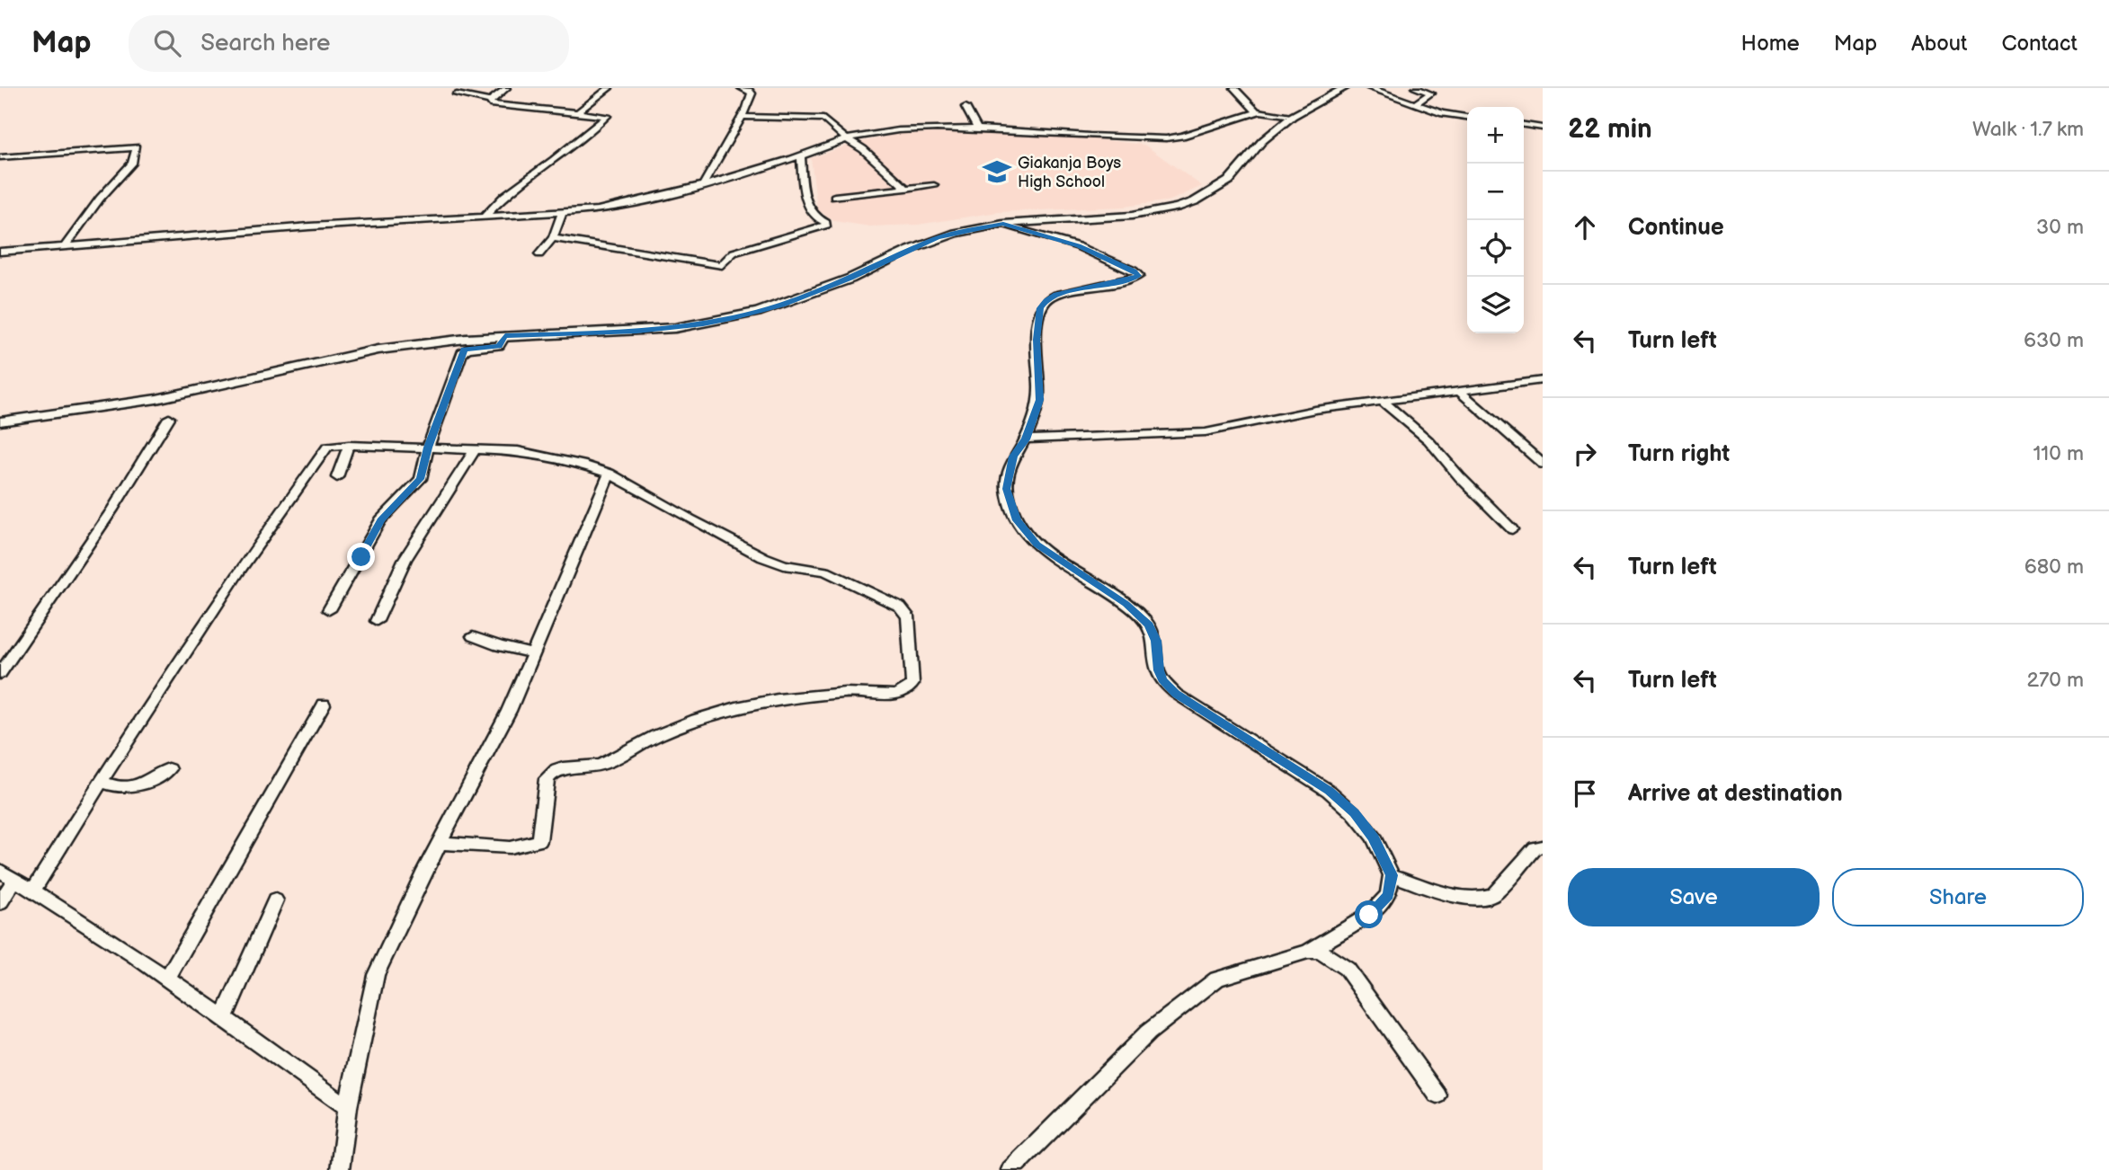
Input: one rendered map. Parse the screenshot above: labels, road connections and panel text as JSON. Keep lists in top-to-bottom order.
{
  "places": {
    "school or university": ["Giakanja Boys High School"]
  },
  "page": {
    "header": "Map",
    "search": "Search here",
    "nav": [
      "Home",
      "Map",
      "About",
      "Contact"
    ],
    "heading": ["22 min", "Walk · 1.7 km"],
    "map_buttons": ["+", "−"],
    "list": [
      ["Continue", "30 m"],
      ["Turn left", "630 m"],
      ["Turn right", "110 m"],
      ["Turn left", "680 m"],
      ["Turn left", "270 m"],
      "Arrive at destination"
    ],
    "buttons": ["Save", "Share"]
  }
}
